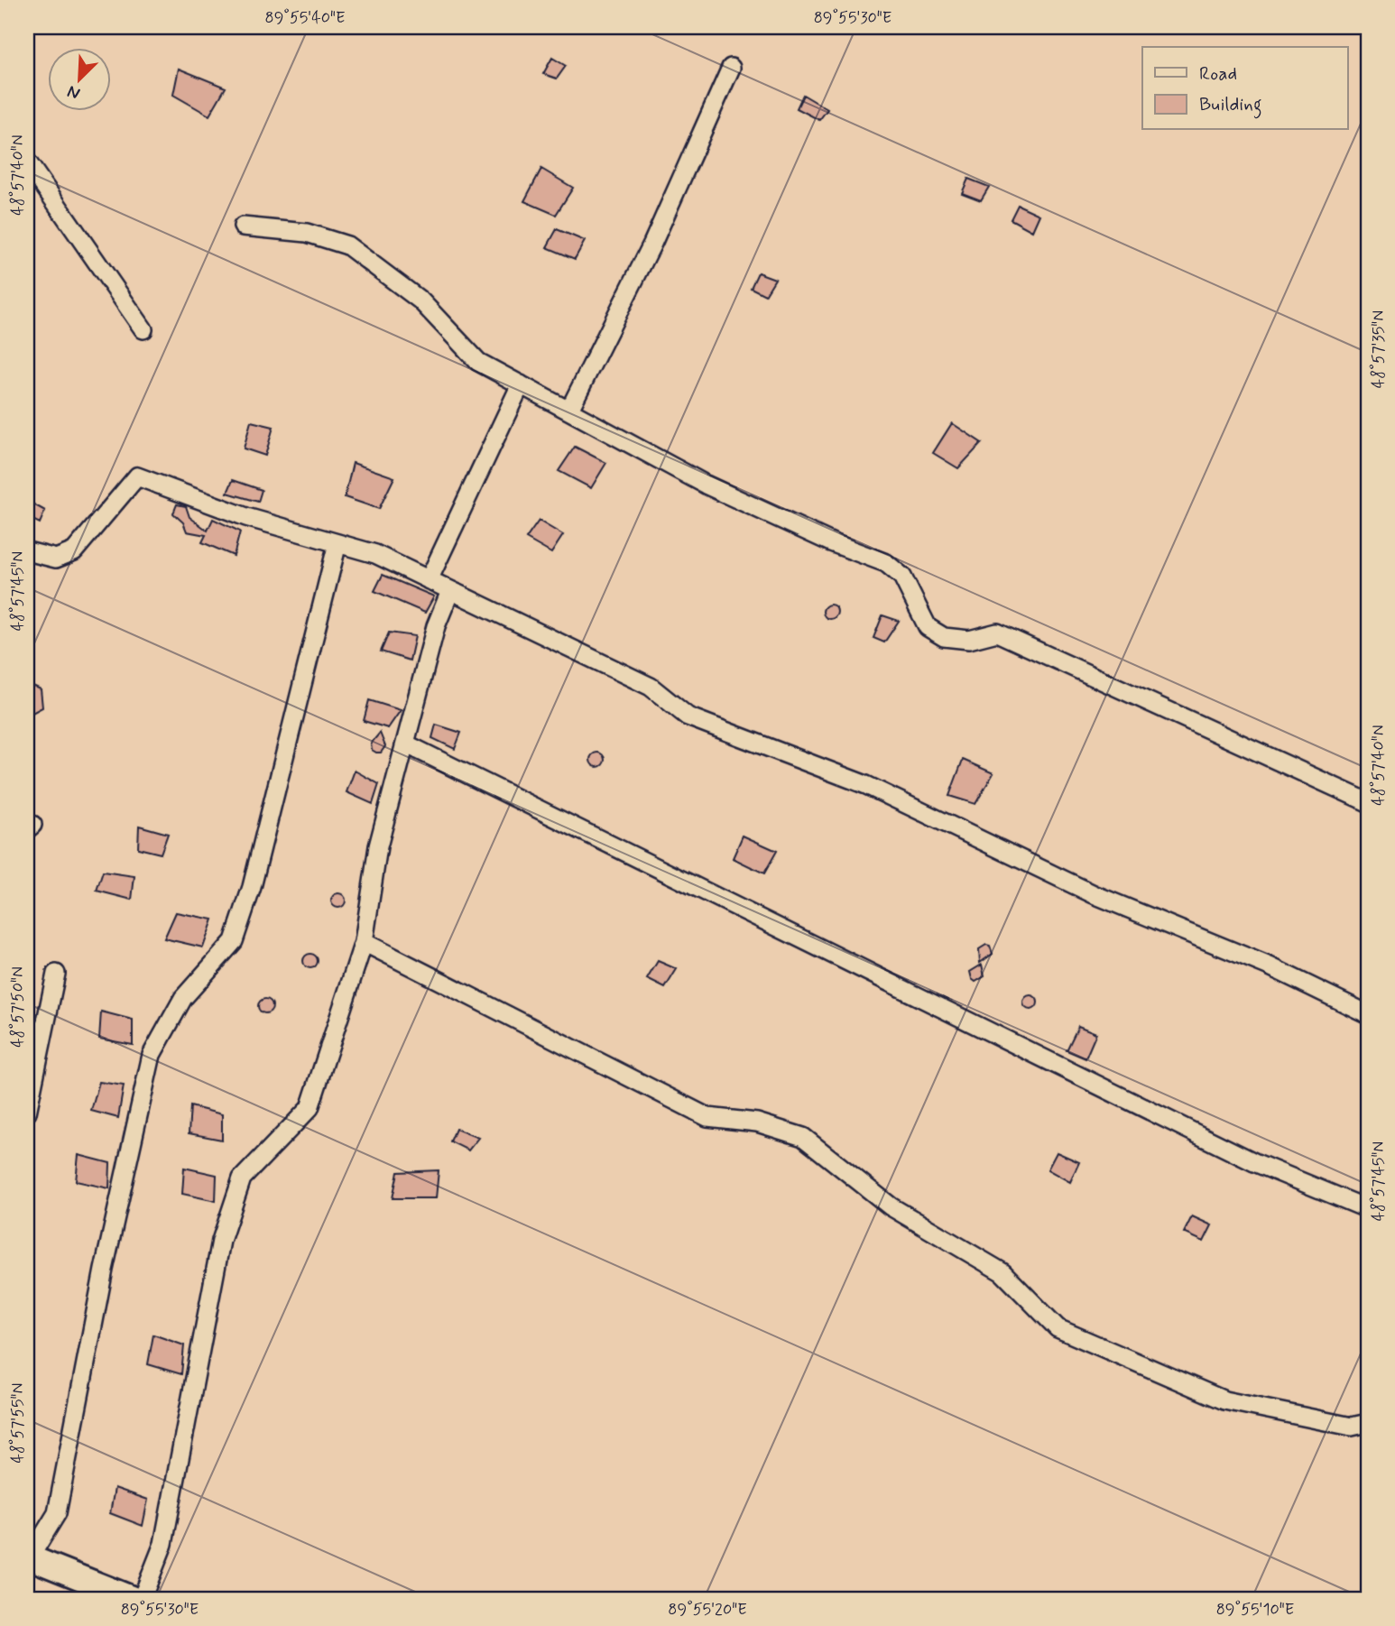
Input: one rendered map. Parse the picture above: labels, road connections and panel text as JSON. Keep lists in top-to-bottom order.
{
  "legend": ["Road", "Building"],
  "north": "bottom left",
  "coordinates": [
    "89°55'40\"E",
    "89°55'30\"E",
    "48°57'40\"N",
    "48°57'35\"N",
    "48°57'45\"N",
    "48°57'50\"N",
    "48°57'55\"N",
    "89°55'20\"E",
    "89°55'10\"E"
  ]
}
